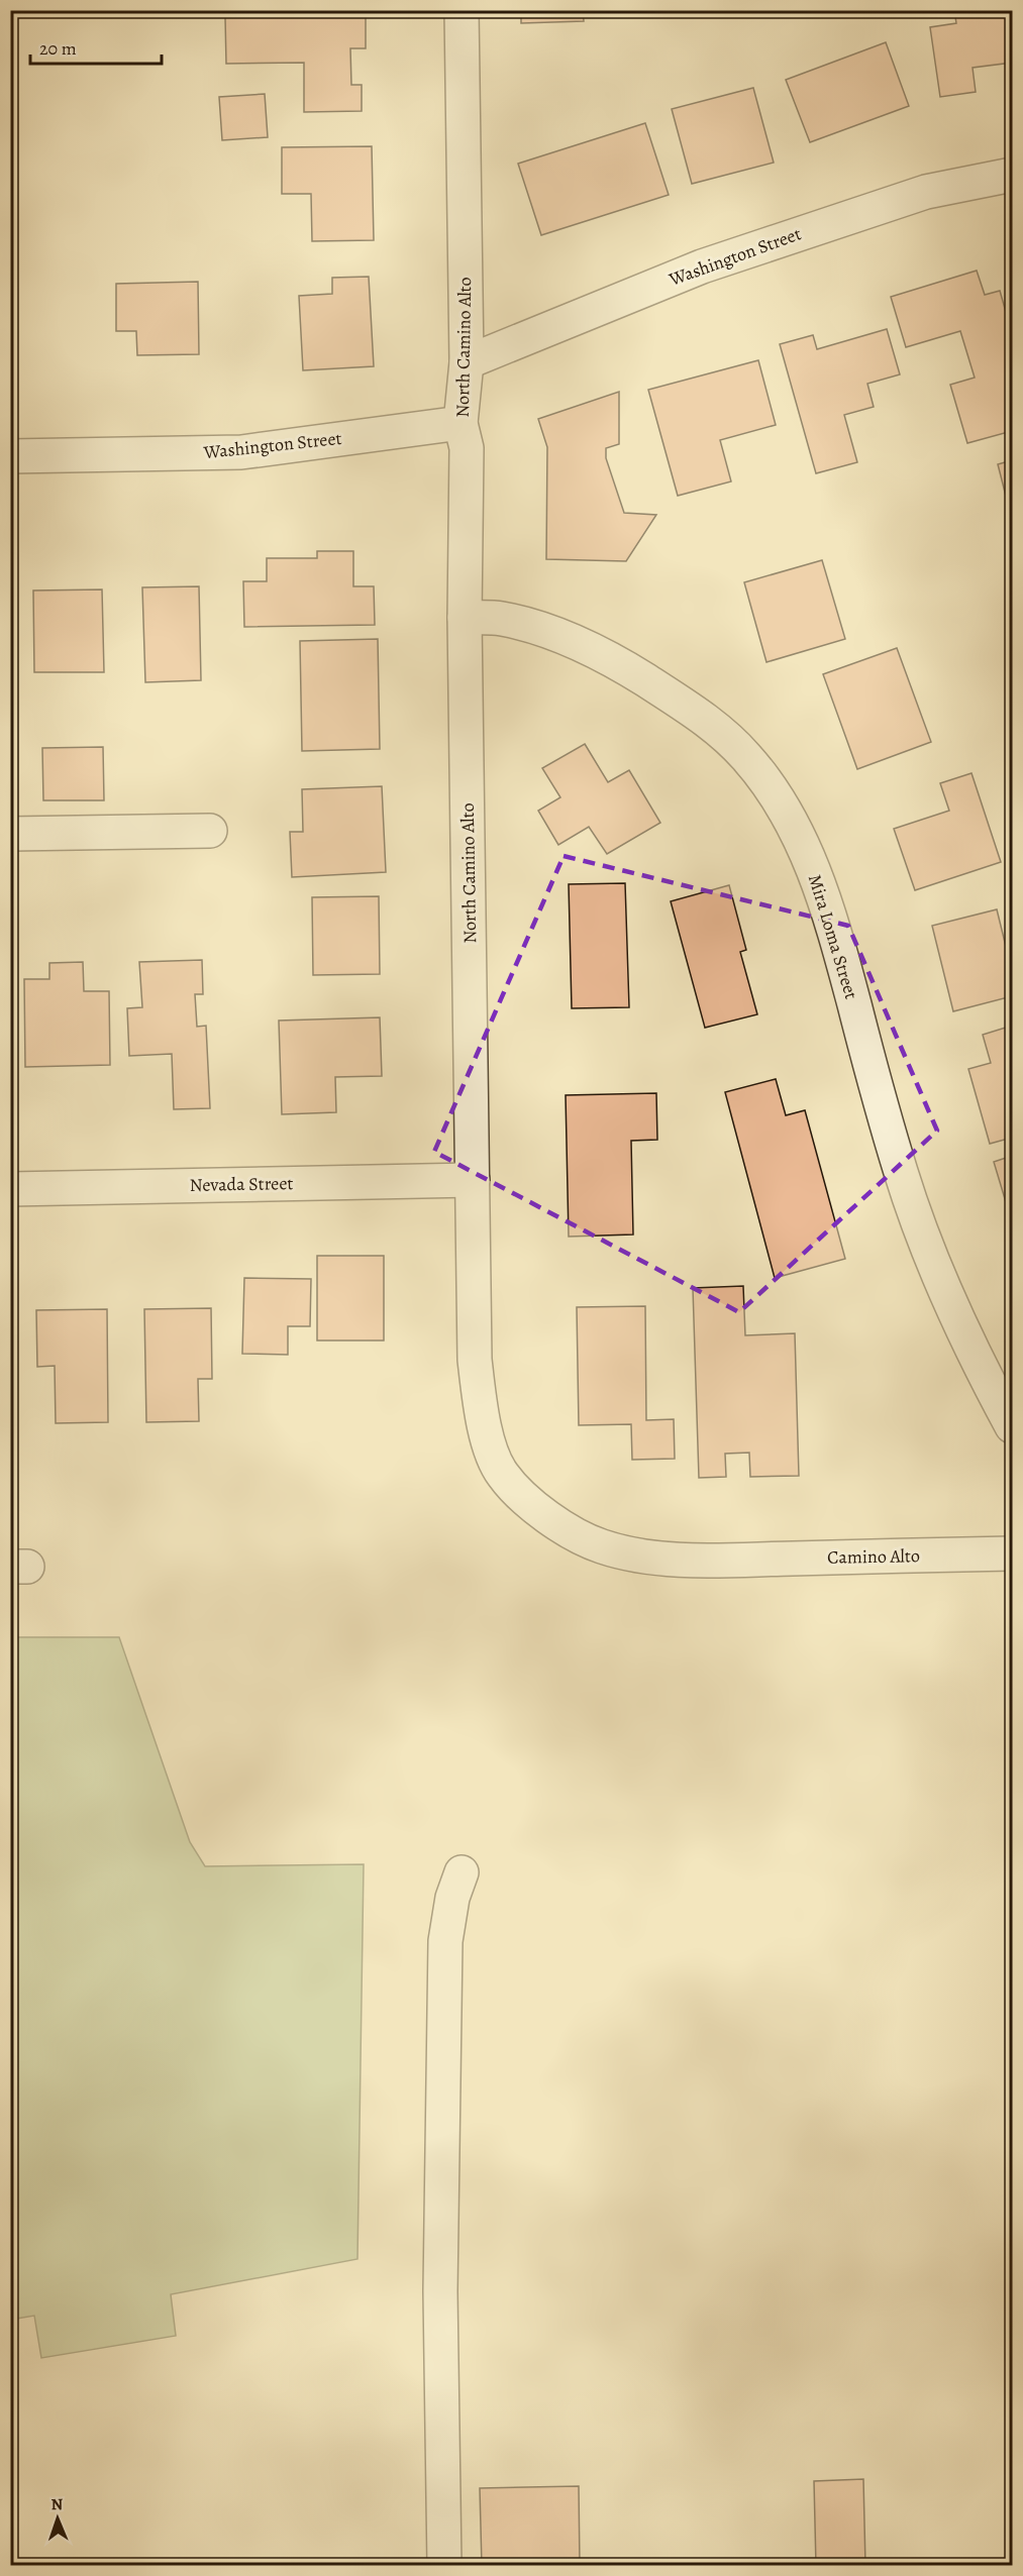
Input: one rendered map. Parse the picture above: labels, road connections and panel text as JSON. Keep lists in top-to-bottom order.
{
  "streets": {
    "street": [
      "Washington Street",
      "North Camino Alto",
      "Mira Loma Street",
      "Nevada Street",
      "Camino Alto"
    ]
  },
  "crossings": [
    ["Washington Street", "North Camino Alto"],
    ["North Camino Alto", "Mira Loma Street"],
    ["North Camino Alto", "Nevada Street"],
    ["North Camino Alto", "Camino Alto"]
  ],
  "scale_bar": "20 m",
  "north": "top"
}
